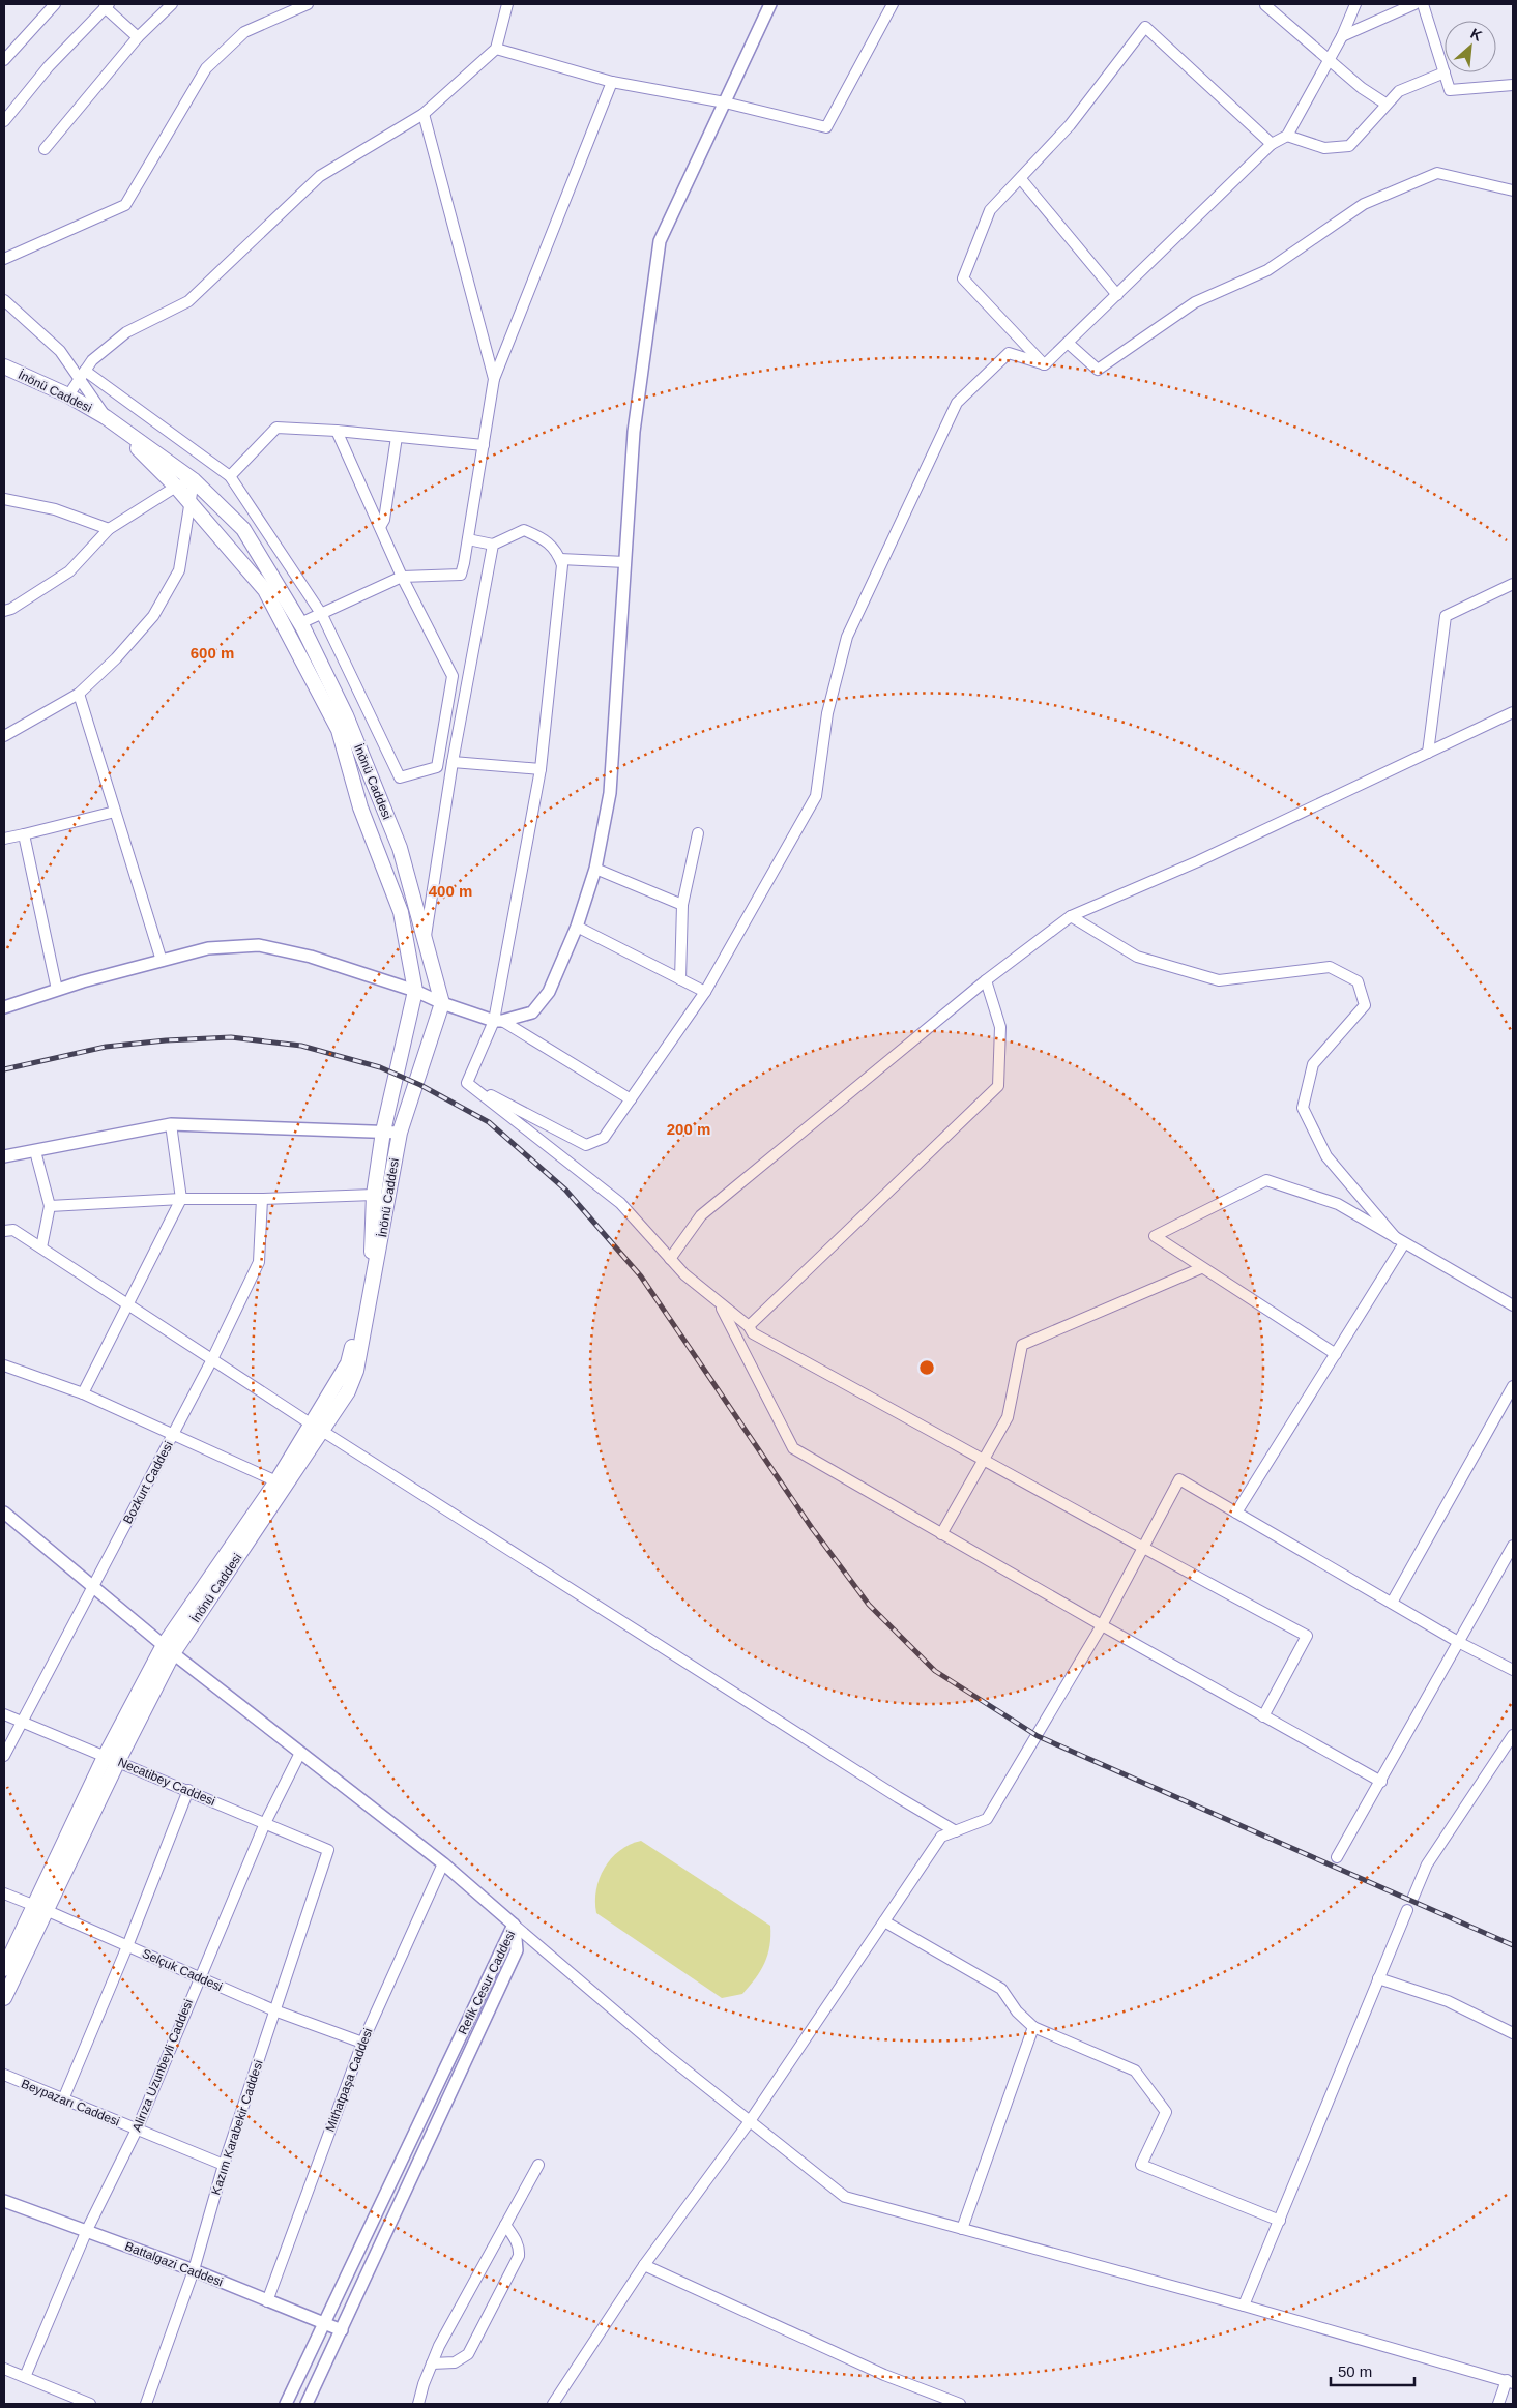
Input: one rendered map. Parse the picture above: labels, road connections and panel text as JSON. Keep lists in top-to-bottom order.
{
  "streets": {
    "main road": ["İnönü Caddesi"],
    "street": [
      "Bozkurt Caddesi",
      "Necatibey Caddesi",
      "Selçuk Caddesi",
      "Refik Cesur Caddesi",
      "Alirıza Uzunbeyli Caddesi",
      "Mithatpaşa Caddesi",
      "Beypazarı Caddesi",
      "Kazım Karabekir Caddesi",
      "Battalgazi Caddesi"
    ]
  },
  "crossings": [
    ["İnönü Caddesi", "Necatibey Caddesi"],
    ["İnönü Caddesi", "Selçuk Caddesi"],
    ["Bozkurt Caddesi", "Necatibey Caddesi"],
    ["Necatibey Caddesi", "Alirıza Uzunbeyli Caddesi"],
    ["Necatibey Caddesi", "Kazım Karabekir Caddesi"],
    ["Selçuk Caddesi", "Alirıza Uzunbeyli Caddesi"],
    ["Selçuk Caddesi", "Mithatpaşa Caddesi"],
    ["Selçuk Caddesi", "Kazım Karabekir Caddesi"],
    ["Refik Cesur Caddesi", "Battalgazi Caddesi"],
    ["Alirıza Uzunbeyli Caddesi", "Beypazarı Caddesi"],
    ["Alirıza Uzunbeyli Caddesi", "Battalgazi Caddesi"],
    ["Mithatpaşa Caddesi", "Battalgazi Caddesi"],
    ["Beypazarı Caddesi", "Kazım Karabekir Caddesi"],
    ["Kazım Karabekir Caddesi", "Battalgazi Caddesi"]
  ],
  "scale_bar": "50 m",
  "north": "top right",
  "rings": ["600 m", "400 m", "200 m"]
}
